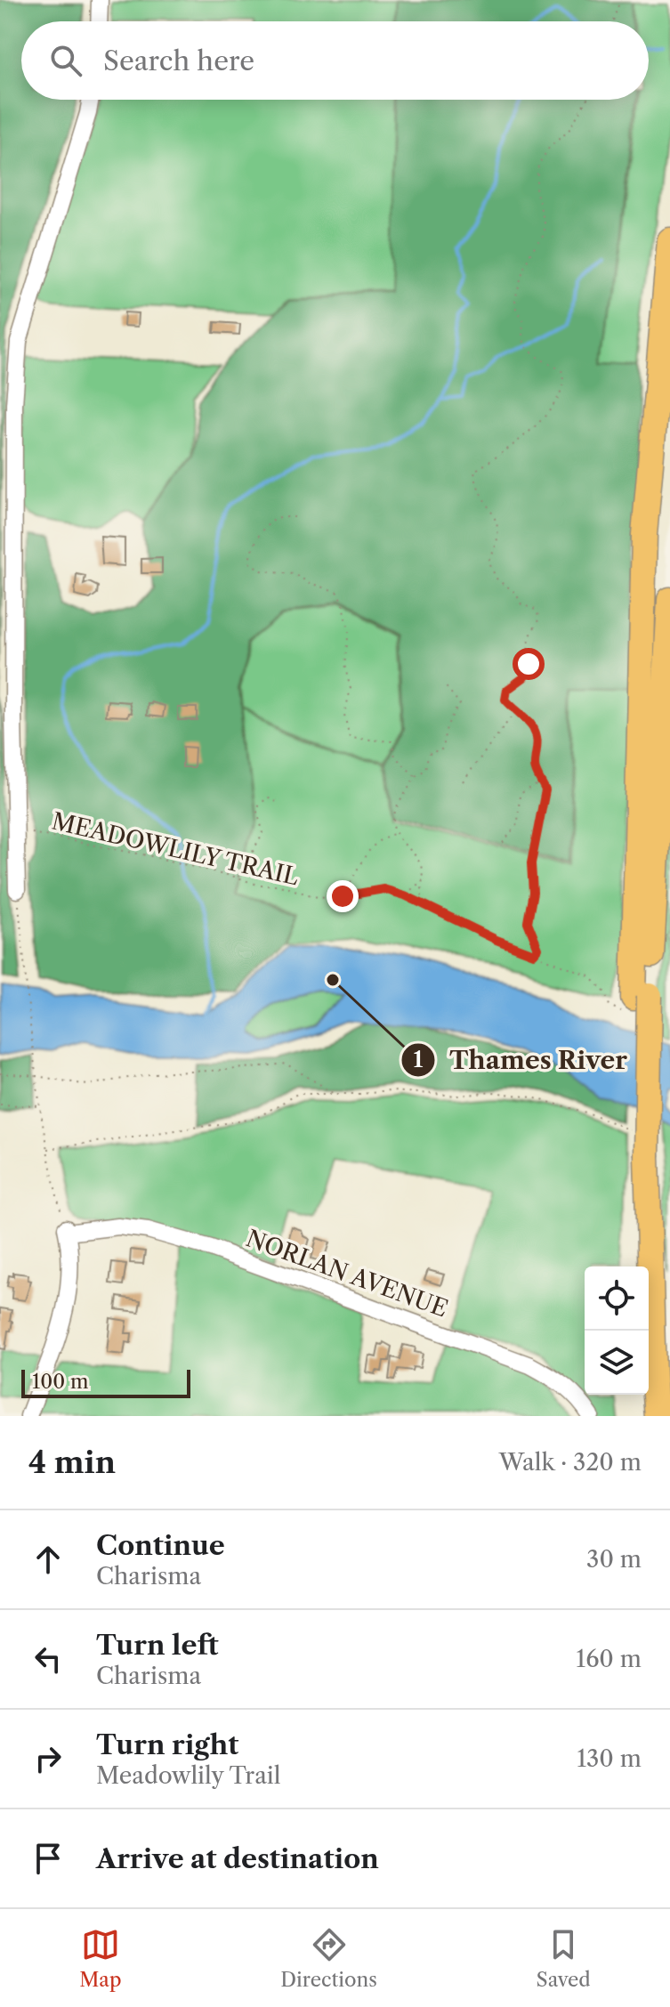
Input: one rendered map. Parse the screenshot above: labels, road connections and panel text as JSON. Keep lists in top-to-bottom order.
{
  "streets": {
    "street": ["NORLAN AVENUE"],
    "path": ["MEADOWLILY TRAIL"]
  },
  "places": ["Thames River"],
  "scale_bar": "100 m",
  "page": {
    "search": "Search here",
    "scale": "100 m",
    "heading": ["4 min", "Walk · 320 m"],
    "list": [
      ["Continue", "Charisma", "30 m"],
      ["Turn left", "Charisma", "160 m"],
      ["Turn right", "Meadowlily Trail", "130 m"],
      "Arrive at destination"
    ],
    "nav": ["Map", "Directions", "Saved"]
  }
}
